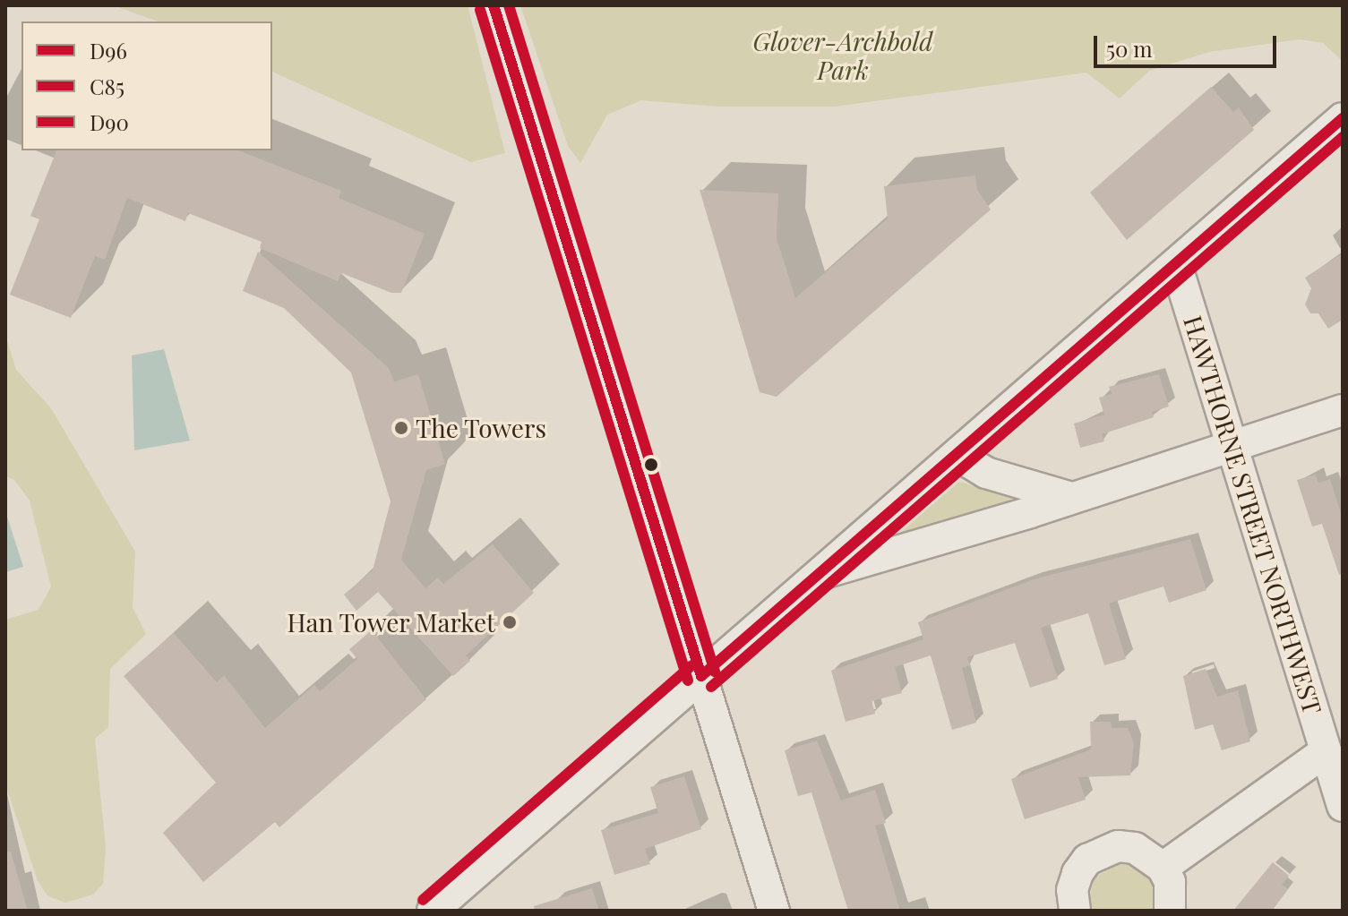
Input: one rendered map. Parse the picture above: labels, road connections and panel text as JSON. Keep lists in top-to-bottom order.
{
  "streets": {
    "street": ["HAWTHORNE STREET NORTHWEST"]
  },
  "parks": ["Glover-Archbold Park"],
  "places": ["The Towers", "Han Tower Market"],
  "lines": ["transit line D96", "transit line D90", "transit line C85"],
  "legend": ["D96", "C85", "D90"],
  "scale_bar": "50 m"
}
